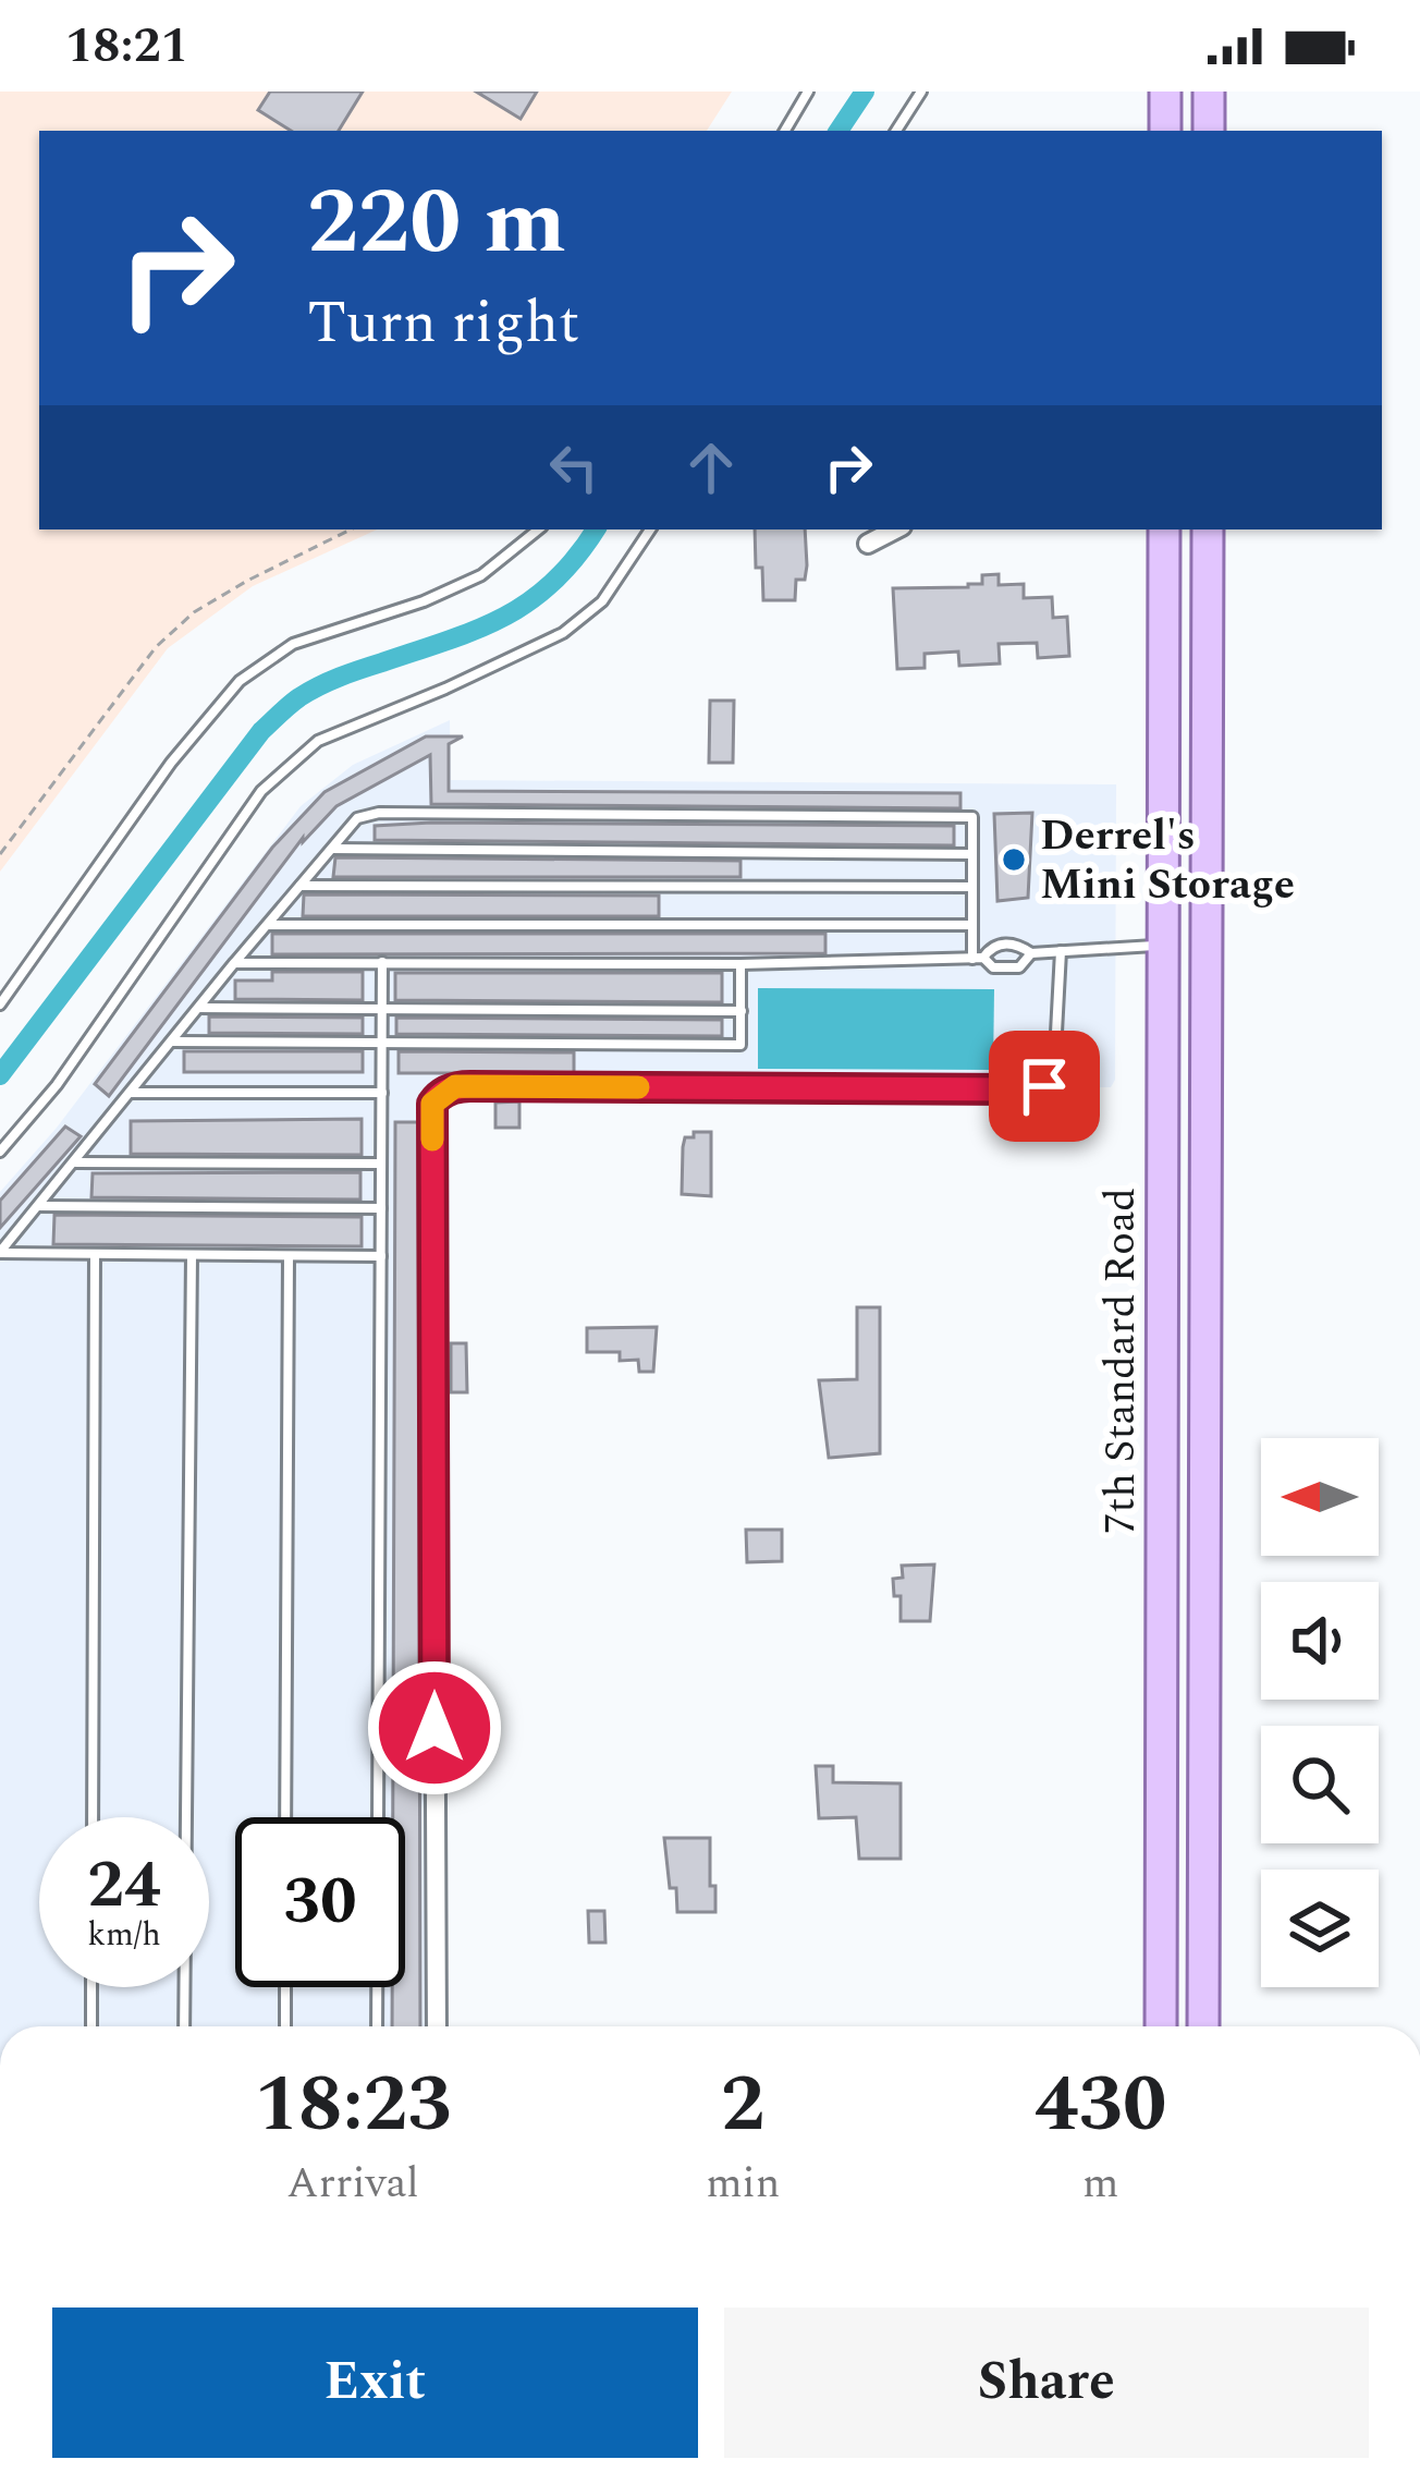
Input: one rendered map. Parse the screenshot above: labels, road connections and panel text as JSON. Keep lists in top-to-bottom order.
{
  "streets": {
    "main road": ["7th Standard Road"]
  },
  "places": ["Derrel's Mini Storage"],
  "north": "left",
  "page": {
    "status": "18:21",
    "turn": ["220 m", "Turn right"],
    "speed": "24 km/h",
    "limit": "30",
    "eta": [
      "18:23",
      "Arrival",
      "2",
      "min",
      "430",
      "m"
    ],
    "buttons": ["Exit", "Share"]
  }
}
